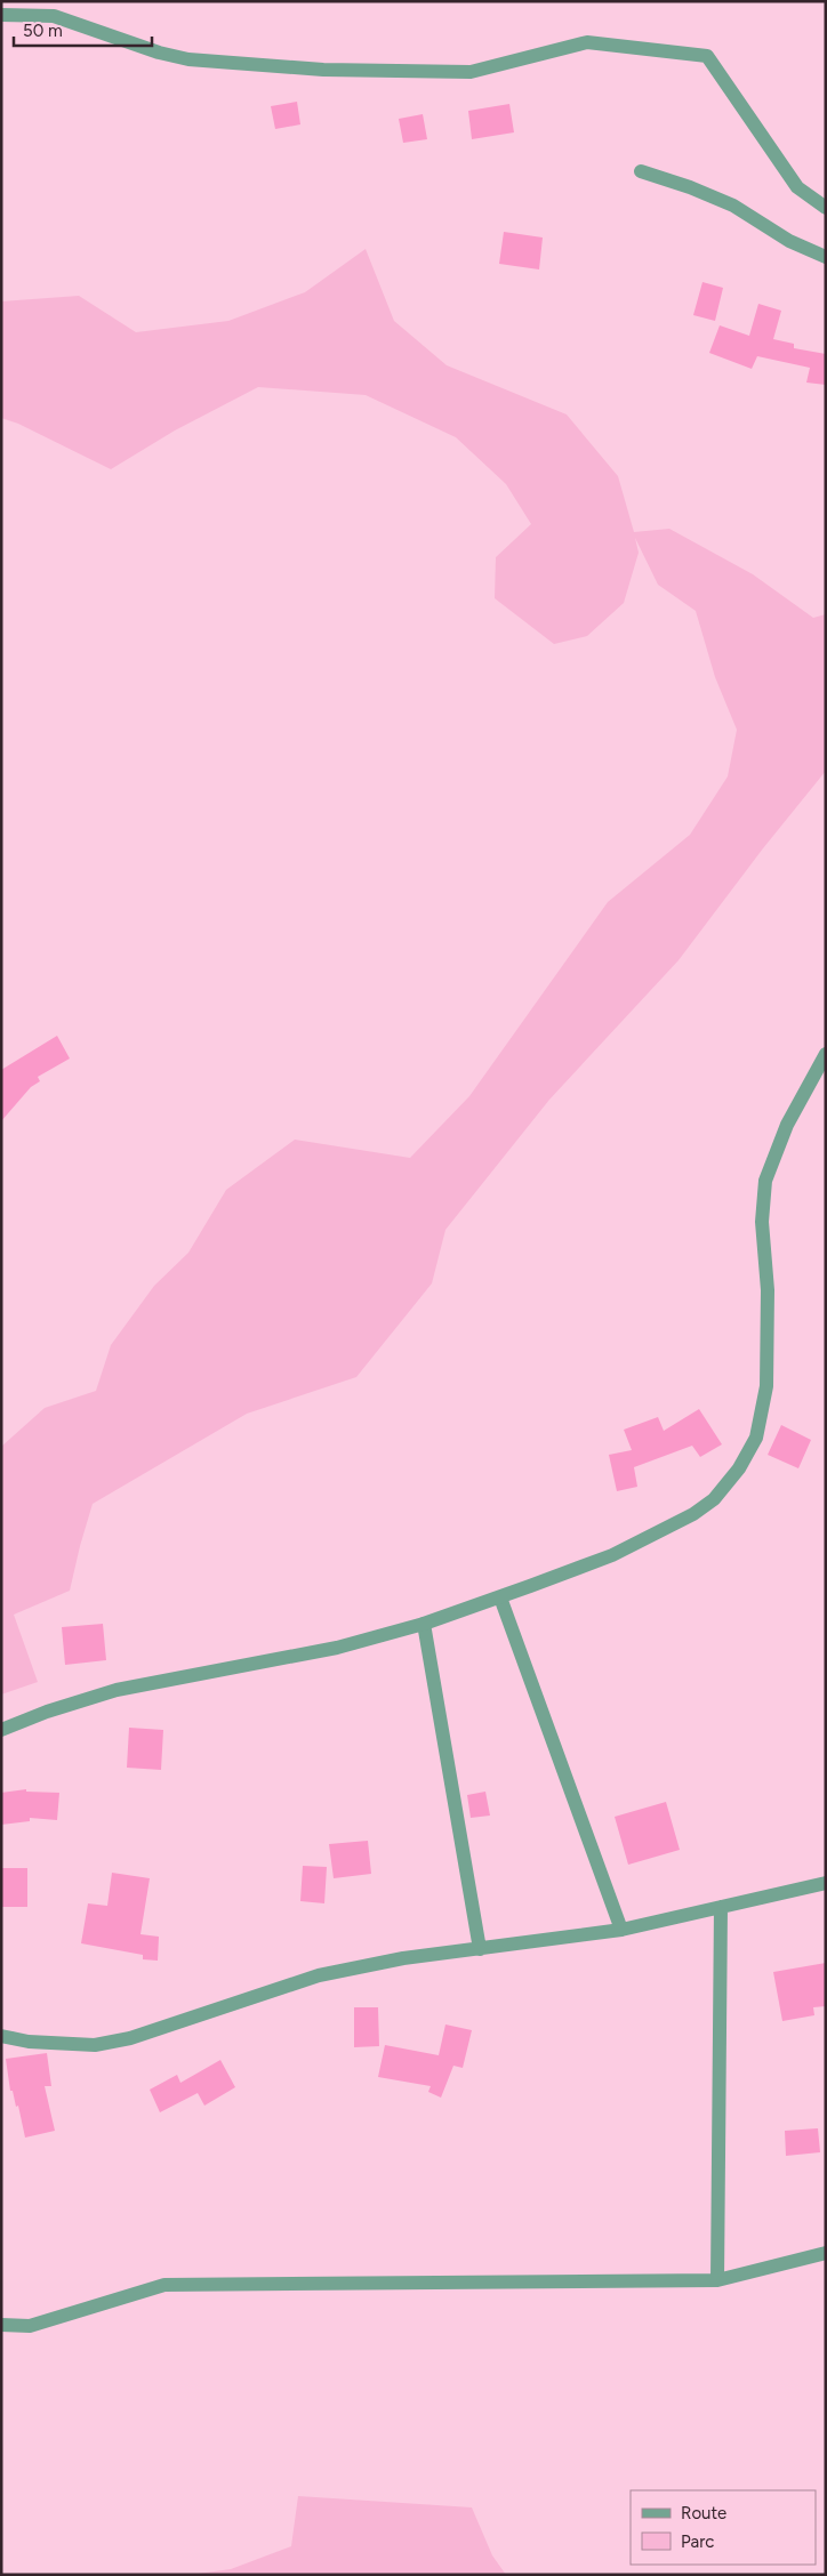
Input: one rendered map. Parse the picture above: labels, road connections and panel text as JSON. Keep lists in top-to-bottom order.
{
  "legend": ["Route", "Parc"],
  "scale_bar": "50 m"
}
